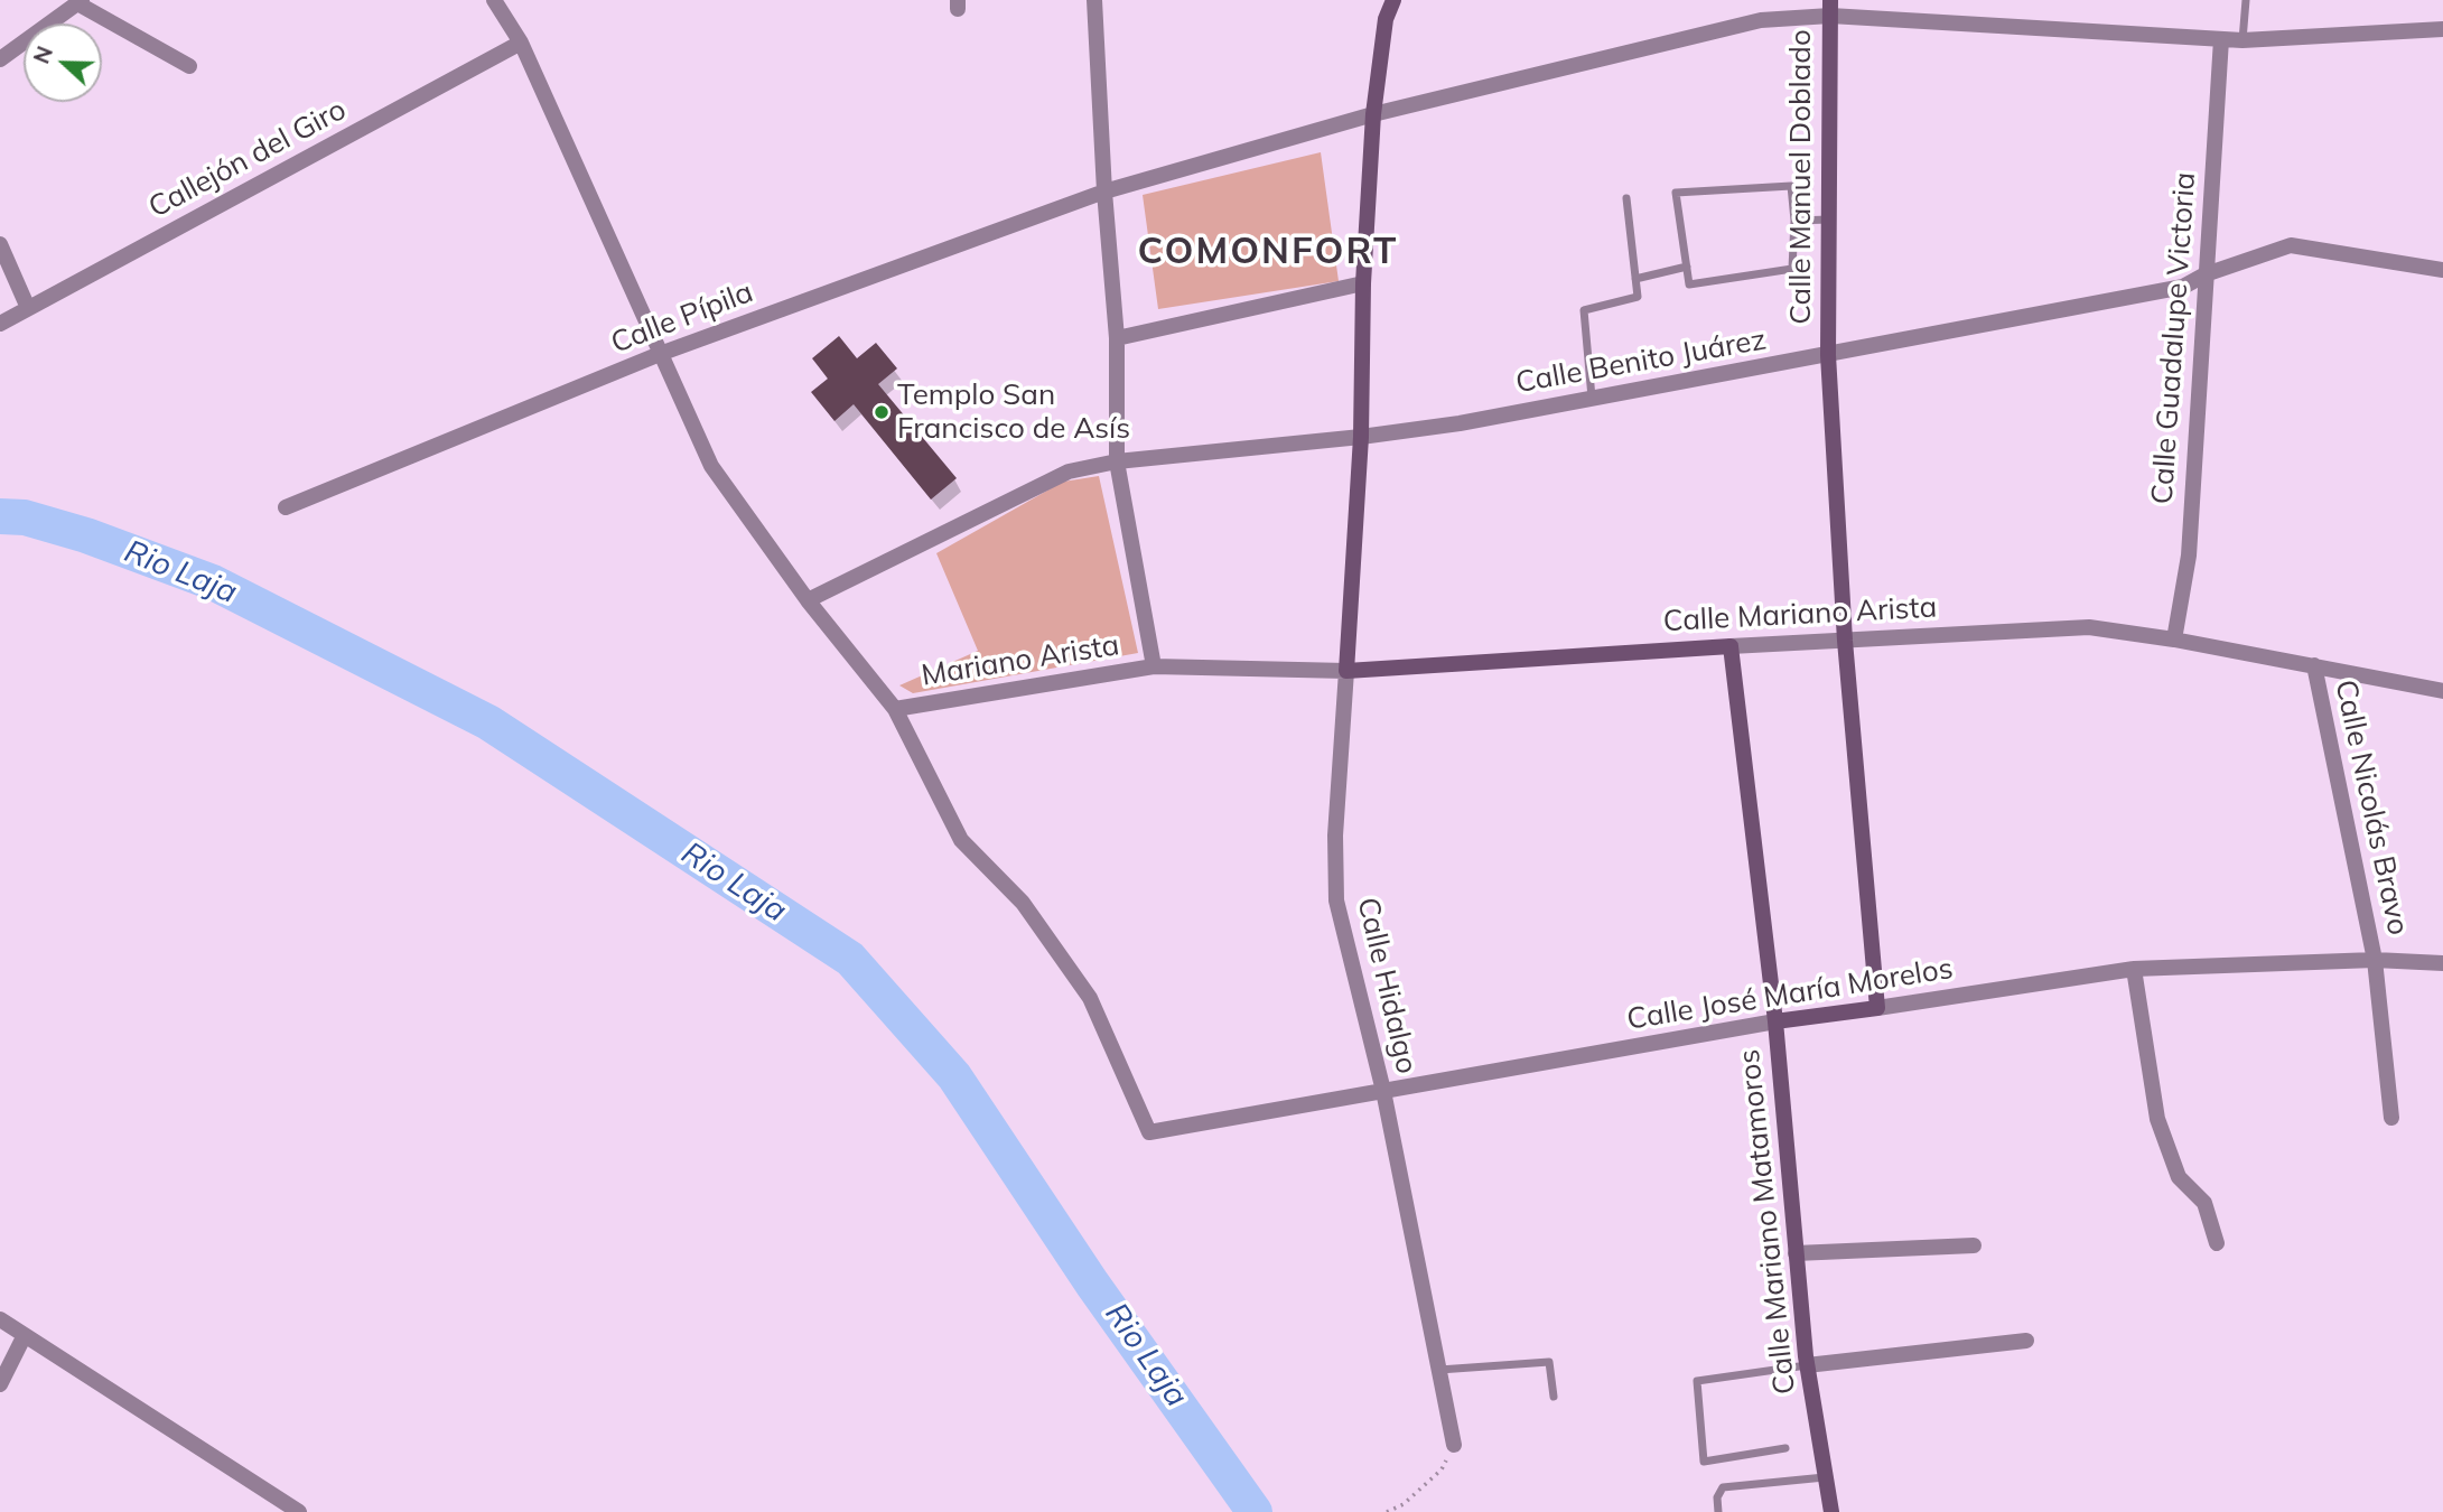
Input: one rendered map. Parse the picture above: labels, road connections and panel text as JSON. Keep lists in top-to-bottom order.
{
  "streets": {
    "street": [
      "Callejón del Giro",
      "Calle Manuel Doblado",
      "Calle Pípila",
      "Calle Guadalupe Victoria",
      "Calle Benito Juárez",
      "Calle Mariano Arista",
      "Mariano Arista",
      "Calle Nicolás Bravo",
      "Calle Hidalgo",
      "Calle José María Morelos",
      "Calle Mariano Matamoros"
    ]
  },
  "crossings": [
    ["Calle Manuel Doblado", "Calle Pípila"],
    ["Calle Manuel Doblado", "Calle Benito Juárez"],
    ["Calle Manuel Doblado", "Calle Mariano Arista"],
    ["Calle Manuel Doblado", "Calle José María Morelos"],
    ["Calle Pípila", "Calle Guadalupe Victoria"],
    ["Calle Pípila", "Calle Hidalgo"],
    ["Calle Guadalupe Victoria", "Calle Benito Juárez"],
    ["Calle Guadalupe Victoria", "Calle Mariano Arista"],
    ["Calle Benito Juárez", "Calle Hidalgo"],
    ["Calle Mariano Arista", "Mariano Arista"],
    ["Calle Mariano Arista", "Calle Nicolás Bravo"],
    ["Calle Mariano Arista", "Calle Hidalgo"],
    ["Calle Mariano Arista", "Calle Mariano Matamoros"],
    ["Mariano Arista", "Calle José María Morelos"],
    ["Calle Nicolás Bravo", "Calle José María Morelos"],
    ["Calle Hidalgo", "Calle José María Morelos"],
    ["Calle José María Morelos", "Calle Mariano Matamoros"]
  ],
  "districts": ["COMONFORT"],
  "water": ["Rio Laja"],
  "places": ["Templo San Francisco de Asís"],
  "north": "left"
}
